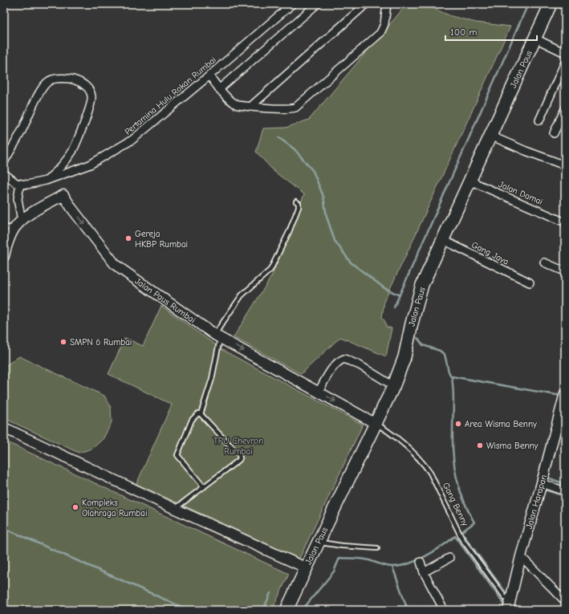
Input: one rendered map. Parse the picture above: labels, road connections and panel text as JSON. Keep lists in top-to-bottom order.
{
  "streets": {
    "main road": ["Jalan Paus"],
    "street": [
      "Pertamina Hulu Rokan Rumbai",
      "Jalan Damai",
      "Gang Jaya",
      "Jalan Paus Rumbai",
      "Jalan Harapan"
    ],
    "lane": ["Gang Benny"]
  },
  "crossings": [
    ["Jalan Paus", "Jalan Damai"],
    ["Jalan Paus", "Gang Jaya"],
    ["Jalan Paus", "Jalan Paus Rumbai"],
    ["Jalan Paus", "Gang Benny"],
    ["Jalan Paus Rumbai", "Gang Benny"],
    ["Jalan Harapan", "Gang Benny"]
  ],
  "one_way": ["Jalan Paus Rumbai"],
  "parks": ["TPU Chevron Rumbai"],
  "places": [
    "Gereja HKBP Rumbai",
    "SMPN 6 Rumbai",
    "Area Wisma Benny",
    "Wisma Benny",
    "Kompleks Olahraga Rumbai"
  ],
  "scale_bar": "100 m"
}
